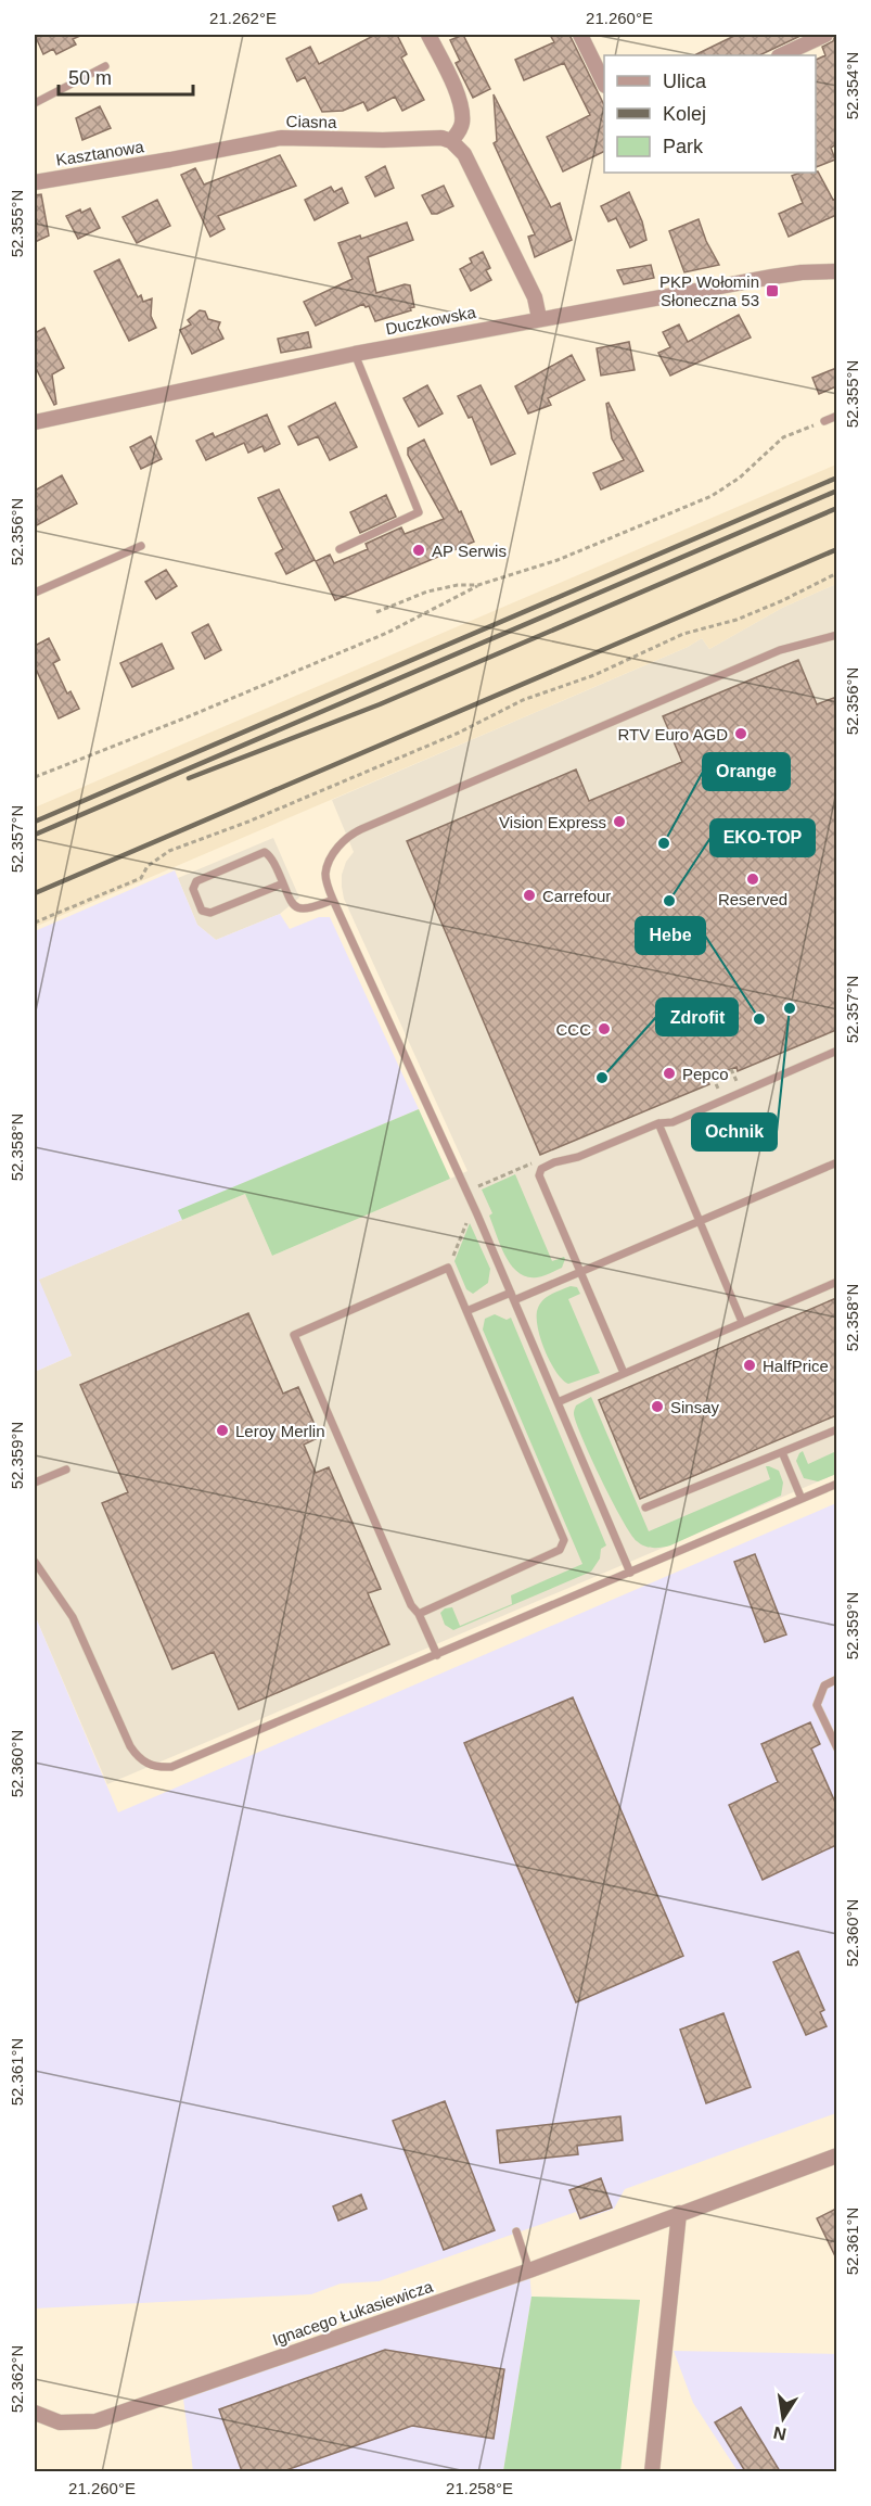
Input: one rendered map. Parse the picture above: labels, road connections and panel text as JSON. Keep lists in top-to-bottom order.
{
  "streets": {
    "street": [
      "Ciasna",
      "Kasztanowa",
      "Duczkowska",
      "Ignacego Łukasiewicza"
    ]
  },
  "crossings": [
    ["Ciasna", "Kasztanowa"]
  ],
  "places": {
    "transit": ["PKP Wołomin Słoneczna 53"],
    "other": [
      "AP Serwis",
      "RTV Euro AGD",
      "Vision Express",
      "Orange",
      "Reserved",
      "Carrefour",
      "EKO-TOP",
      "Ochnik",
      "Hebe",
      "CCC",
      "Pepco",
      "Zdrofit",
      "HalfPrice",
      "Sinsay",
      "Leroy Merlin"
    ]
  },
  "legend": ["Ulica", "Kolej", "Park"],
  "scale_bar": "50 m",
  "north": "bottom",
  "coordinates": [
    "21.262°E",
    "21.260°E",
    "52.354°N",
    "52.355°N",
    "52.356°N",
    "52.357°N",
    "52.358°N",
    "52.359°N",
    "52.360°N",
    "52.361°N",
    "52.362°N",
    "21.258°E"
  ]
}
